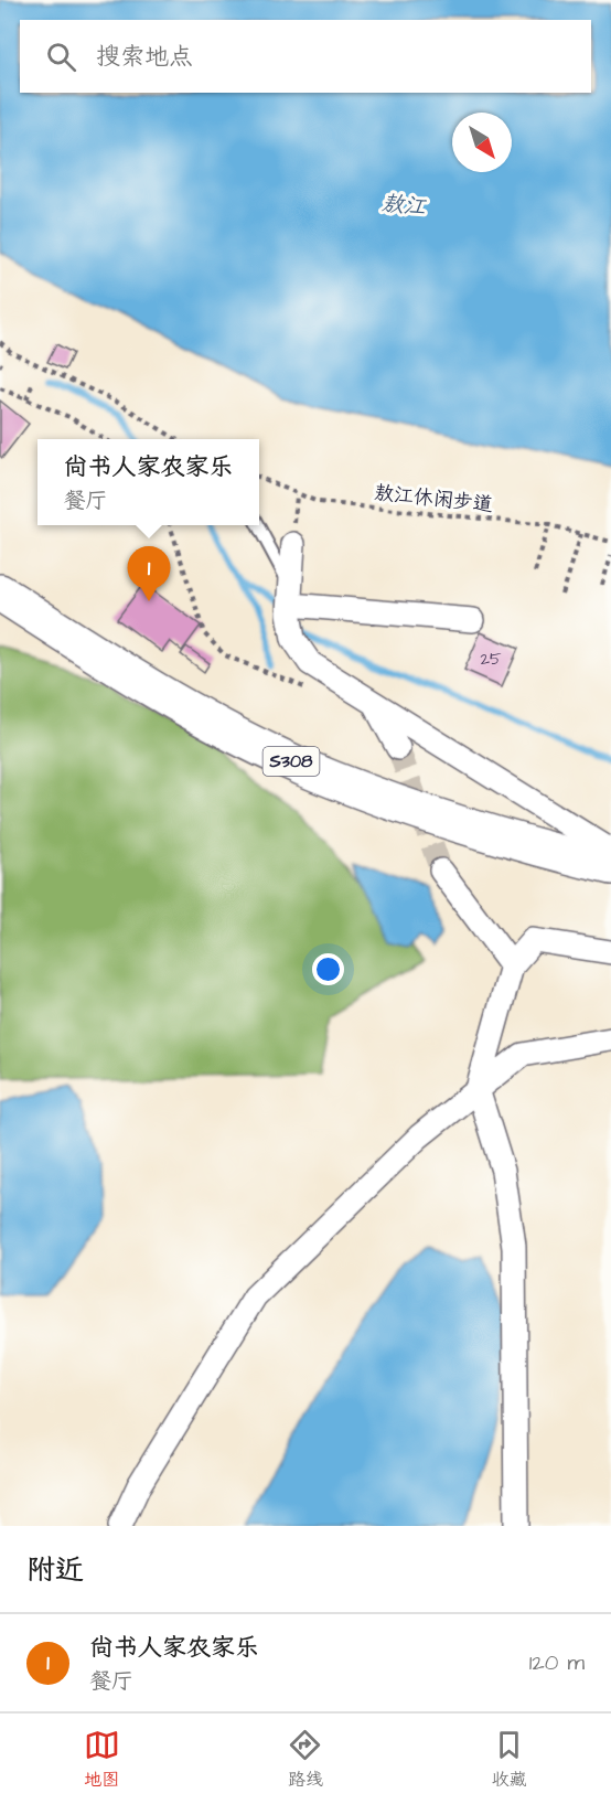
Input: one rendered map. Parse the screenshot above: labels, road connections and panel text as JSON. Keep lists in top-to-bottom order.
{
  "streets": {
    "main road": ["S308"],
    "path": ["敖江休闲步道"]
  },
  "water": ["敖江"],
  "house_numbers": ["25"],
  "north": "bottom right",
  "page": {
    "search": "搜索地点",
    "popup": ["尚书人家农家乐", "餐厅"],
    "pins": "1",
    "heading": "附近",
    "list": [
      {
        "mark": "1",
        "name": "尚书人家农家乐",
        "note": "餐厅",
        "value": "120 m"
      }
    ],
    "nav": ["地图", "路线", "收藏"]
  }
}
